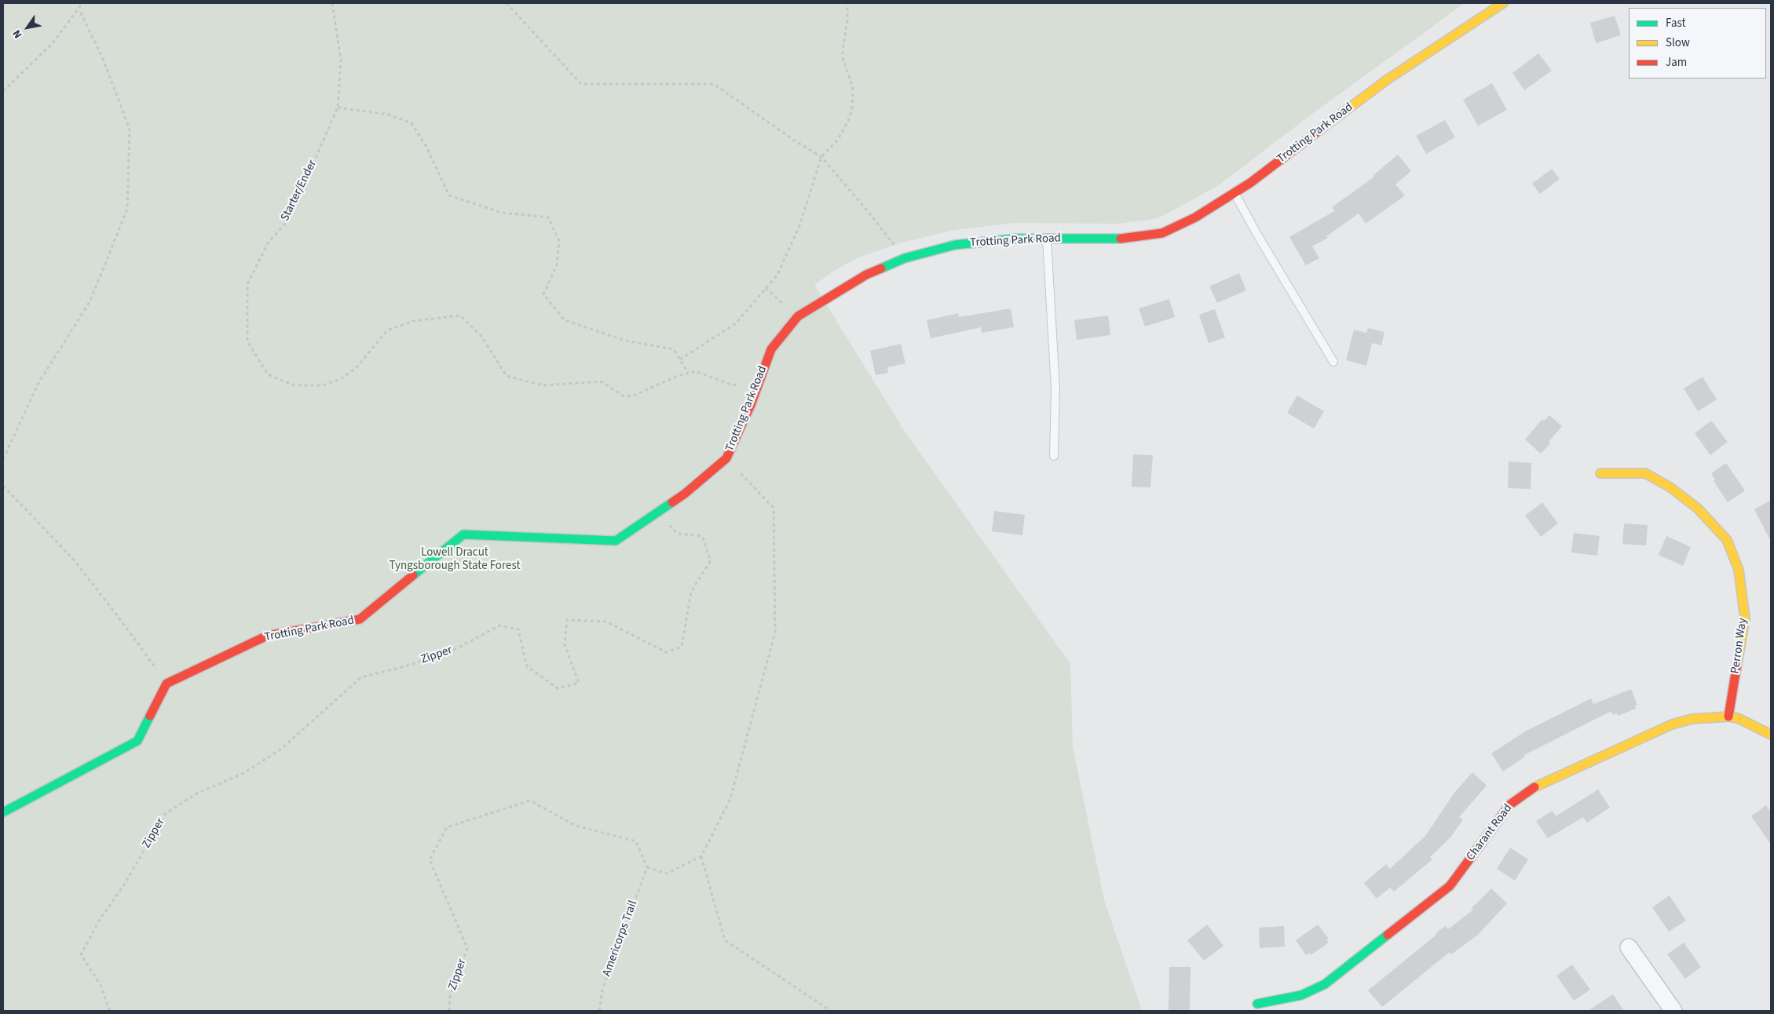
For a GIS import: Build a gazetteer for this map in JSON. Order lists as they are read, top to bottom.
{
  "streets": {
    "street": ["Trotting Park Road", "Perron Way", "Charant Road"],
    "path": ["Starter/Ender", "Zipper", "Americorps Trail"]
  },
  "crossings": [
    ["Trotting Park Road", "Starter/Ender"],
    ["Trotting Park Road", "Zipper"],
    ["Perron Way", "Charant Road"],
    ["Zipper", "Americorps Trail"]
  ],
  "parks": ["Lowell Dracut Tyngsborough State Forest"],
  "legend": ["Fast", "Slow", "Jam"],
  "north": "bottom left"
}
